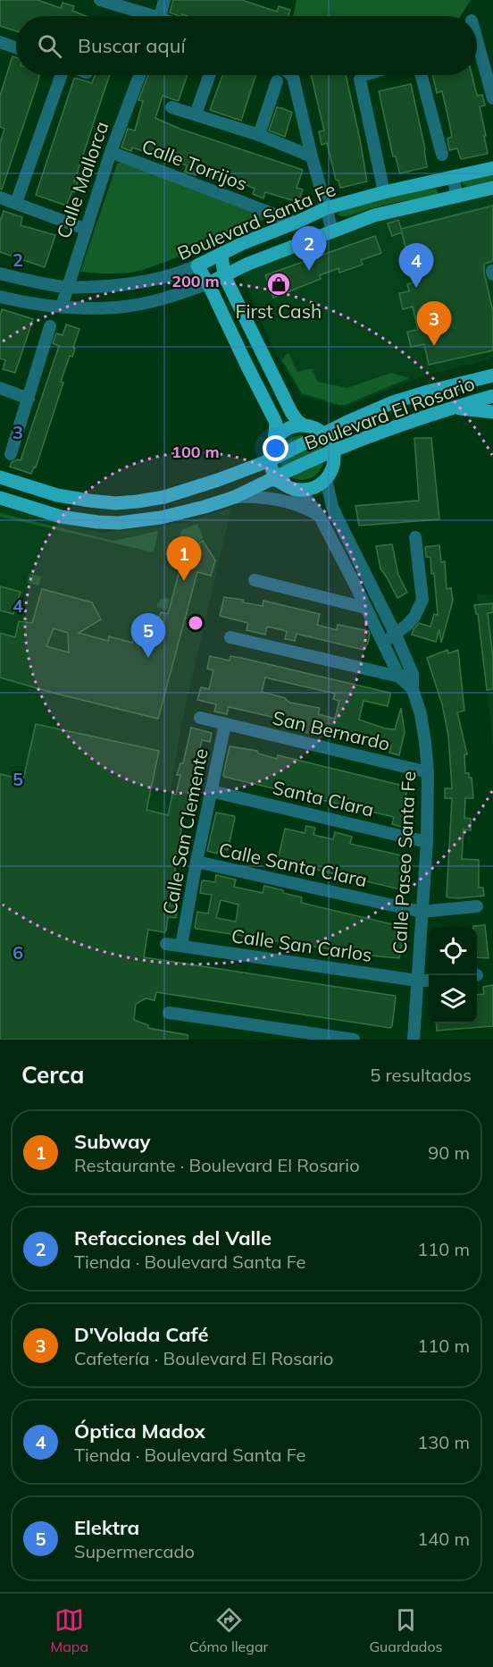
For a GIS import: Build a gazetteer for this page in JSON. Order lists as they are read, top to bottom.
{
  "streets": {
    "main road": ["Boulevard Santa Fe", "Boulevard El Rosario"],
    "street": [
      "Calle Torrijos",
      "Calle Mallorca",
      "San Bernardo",
      "Santa Clara",
      "Calle San Clemente",
      "Calle Paseo Santa Fe",
      "Calle Santa Clara",
      "Calle San Carlos"
    ]
  },
  "crossings": [
    ["Calle Torrijos", "Calle Mallorca"],
    ["Calle Torrijos", "Boulevard Santa Fe"],
    ["Calle Mallorca", "Boulevard Santa Fe"],
    ["Boulevard El Rosario", "Calle Paseo Santa Fe"],
    ["San Bernardo", "Calle San Clemente"],
    ["San Bernardo", "Calle Paseo Santa Fe"],
    ["Santa Clara", "Calle San Clemente"],
    ["Santa Clara", "Calle Paseo Santa Fe"],
    ["Calle San Clemente", "Calle Santa Clara"],
    ["Calle San Clemente", "Calle San Carlos"],
    ["Calle Paseo Santa Fe", "Calle Santa Clara"],
    ["Calle Paseo Santa Fe", "Calle San Carlos"]
  ],
  "places": {
    "shop": ["First Cash"]
  },
  "page": {
    "search": "Buscar aquí",
    "pins": [
      "2",
      "4",
      "3",
      "1",
      "5"
    ],
    "heading": ["Cerca", "5 resultados"],
    "list": [
      {
        "mark": "1",
        "name": "Subway",
        "note": "Restaurante · Boulevard El Rosario",
        "value": "90 m"
      },
      {
        "mark": "2",
        "name": "Refacciones del Valle",
        "note": "Tienda · Boulevard Santa Fe",
        "value": "110 m"
      },
      {
        "mark": "3",
        "name": "D'Volada Café",
        "note": "Cafetería · Boulevard El Rosario",
        "value": "110 m"
      },
      {
        "mark": "4",
        "name": "Óptica Madox",
        "note": "Tienda · Boulevard Santa Fe",
        "value": "130 m"
      },
      {
        "mark": "5",
        "name": "Elektra",
        "note": "Supermercado",
        "value": "140 m"
      }
    ],
    "nav": ["Mapa", "Cómo llegar", "Guardados"]
  },
  "grid": {
    "rows": [
      "2",
      "3",
      "4",
      "5",
      "6"
    ]
  },
  "rings": ["200 m", "100 m"]
}
